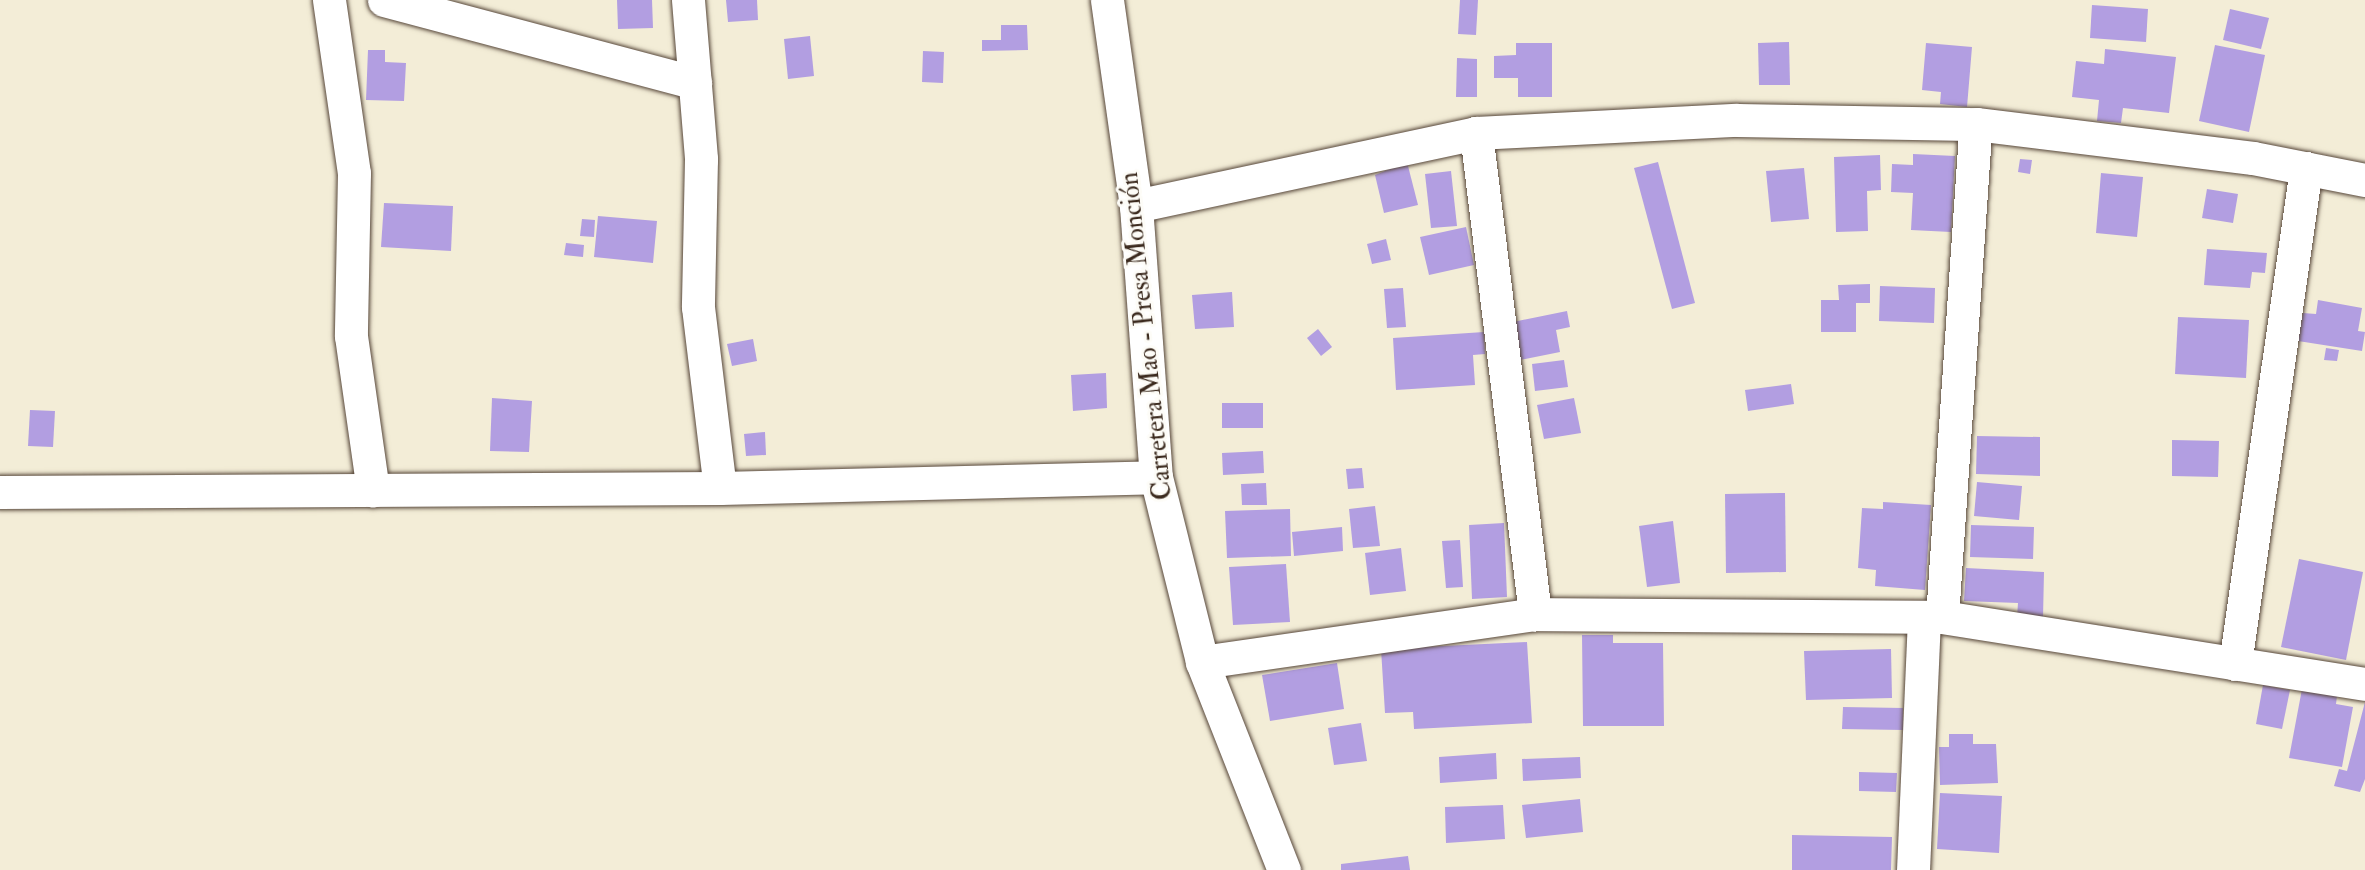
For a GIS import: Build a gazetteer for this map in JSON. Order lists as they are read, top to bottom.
{
  "streets": {
    "street": ["Carretera Mao - Presa Monción"]
  }
}
